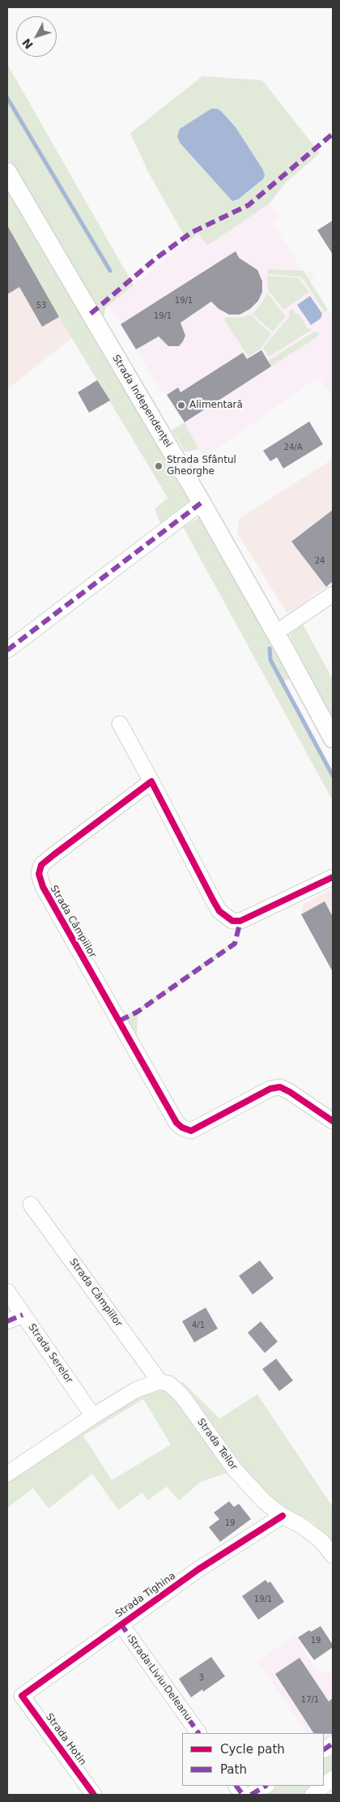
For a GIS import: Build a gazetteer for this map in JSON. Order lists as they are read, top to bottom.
{
  "streets": {
    "main road": ["Strada Independenței"],
    "street": [
      "Strada Câmpiilor",
      "Strada Serelor",
      "Strada Teilor",
      "Strada Tighina",
      "Strada Liviu Deleanu",
      "Strada Hotin"
    ]
  },
  "crossings": [
    ["Strada Câmpiilor", "Strada Teilor"],
    ["Strada Teilor", "Strada Tighina"],
    ["Strada Tighina", "Strada Liviu Deleanu"],
    ["Strada Tighina", "Strada Hotin"]
  ],
  "places": ["Alimentară", "Strada Sfântul Gheorghe"],
  "house_numbers": [
    "19/1",
    "53",
    "19/1",
    "24/A",
    "24",
    "4/1",
    "19",
    "19/1",
    "19",
    "3",
    "17/1"
  ],
  "legend": ["Cycle path", "Path"],
  "north": "bottom left"
}
